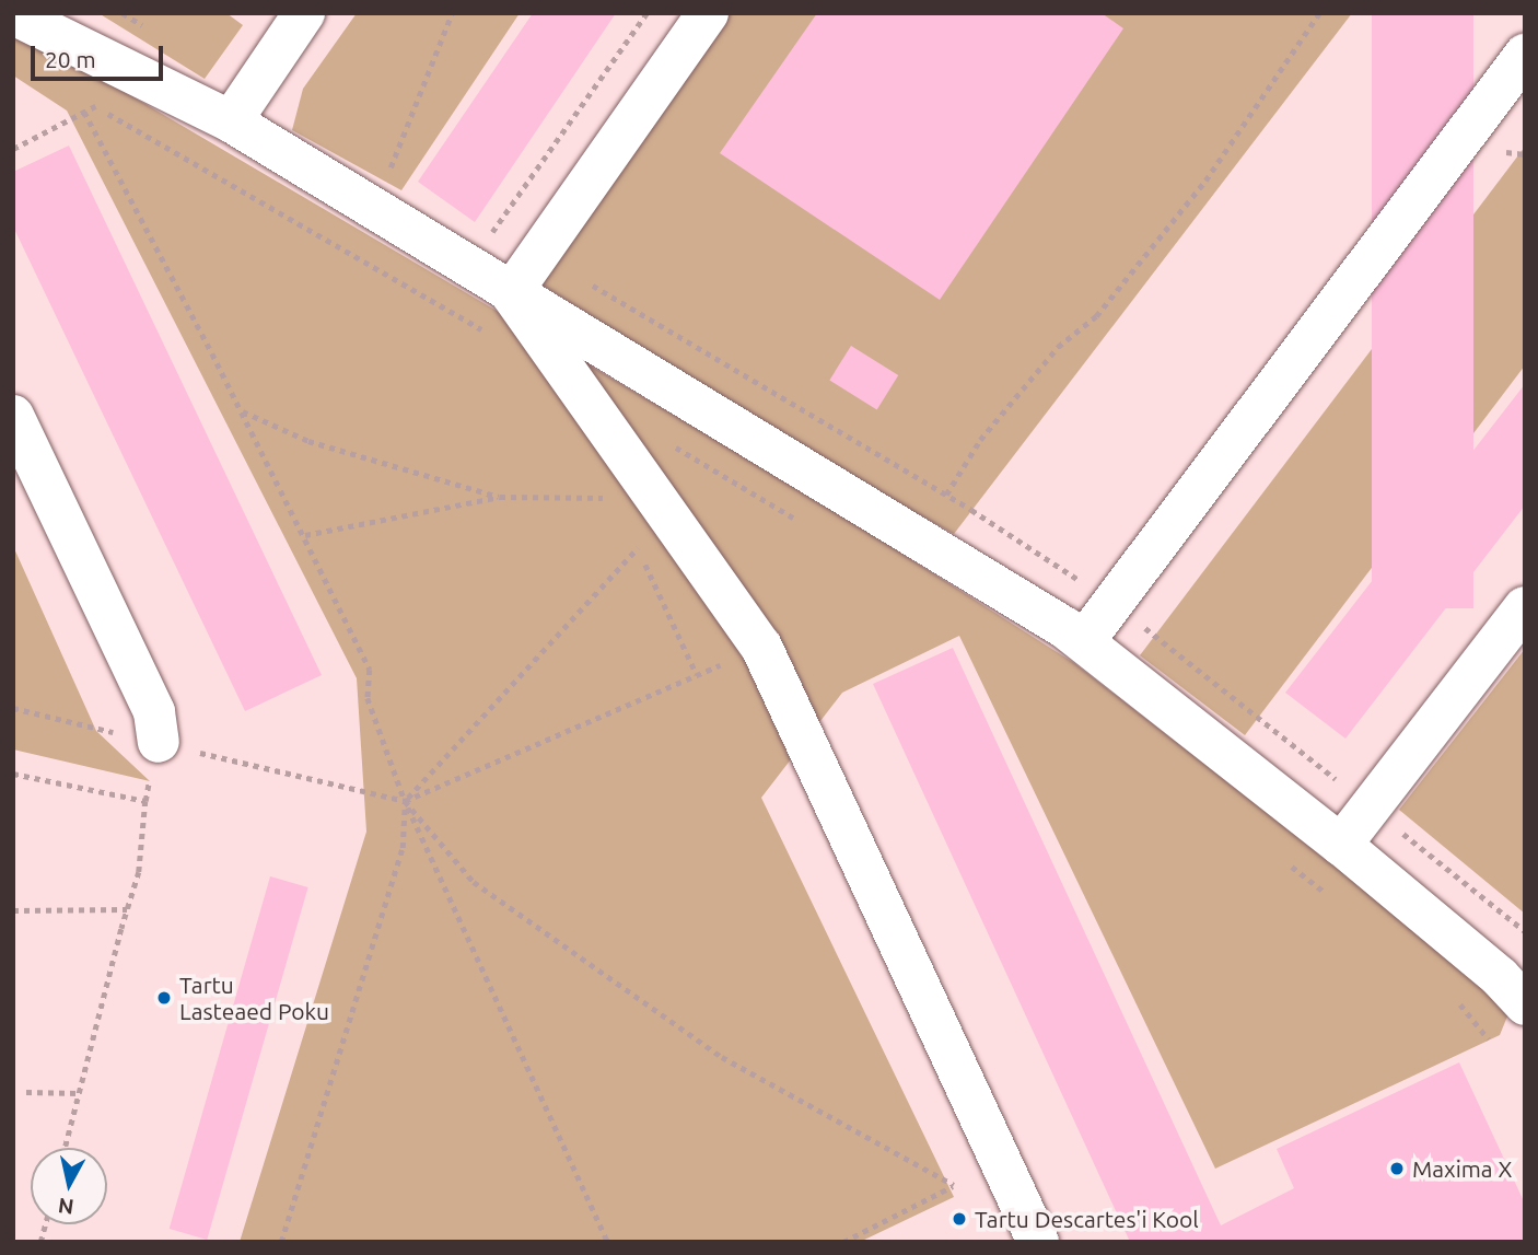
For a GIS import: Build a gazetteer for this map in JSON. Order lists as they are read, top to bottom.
{
  "places": ["Tartu Lasteaed Poku", "Maxima X", "Tartu Descartes'i Kool"],
  "scale_bar": "20 m",
  "north": "bottom"
}
